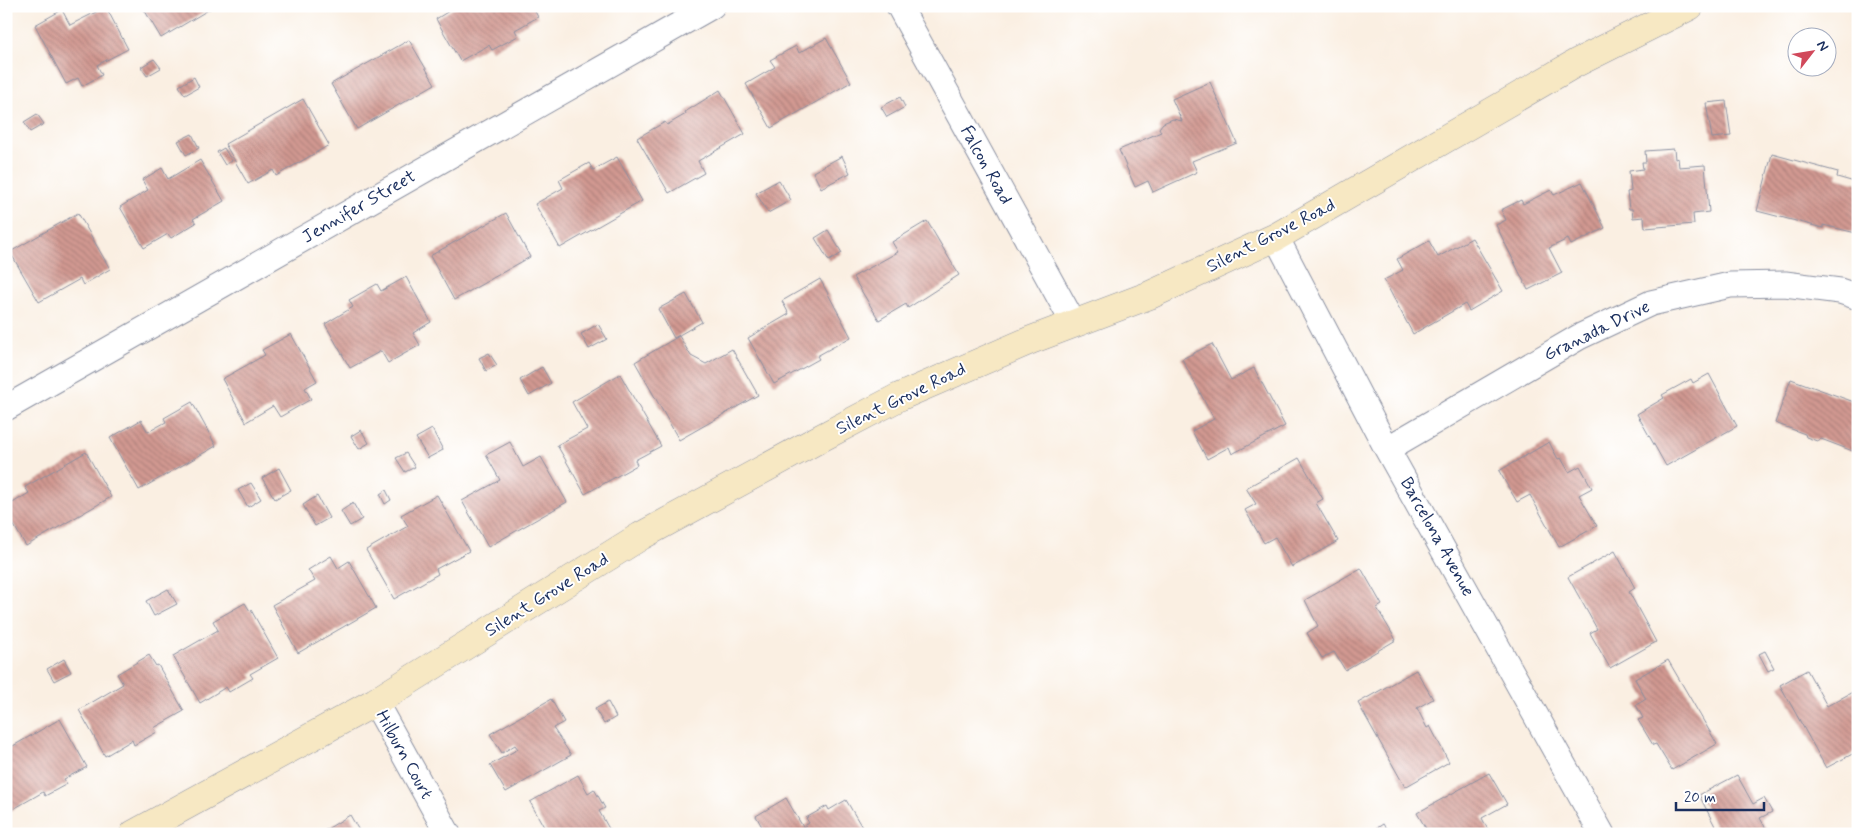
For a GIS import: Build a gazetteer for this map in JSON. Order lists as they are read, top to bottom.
{
  "streets": {
    "street": [
      "Falcon Road",
      "Jennifer Street",
      "Silent Grove Road",
      "Granada Drive",
      "Barcelona Avenue",
      "Hilburn Court"
    ]
  },
  "crossings": [
    ["Falcon Road", "Silent Grove Road"],
    ["Silent Grove Road", "Barcelona Avenue"],
    ["Silent Grove Road", "Hilburn Court"],
    ["Granada Drive", "Barcelona Avenue"]
  ],
  "scale_bar": "20 m",
  "north": "top right"
}
